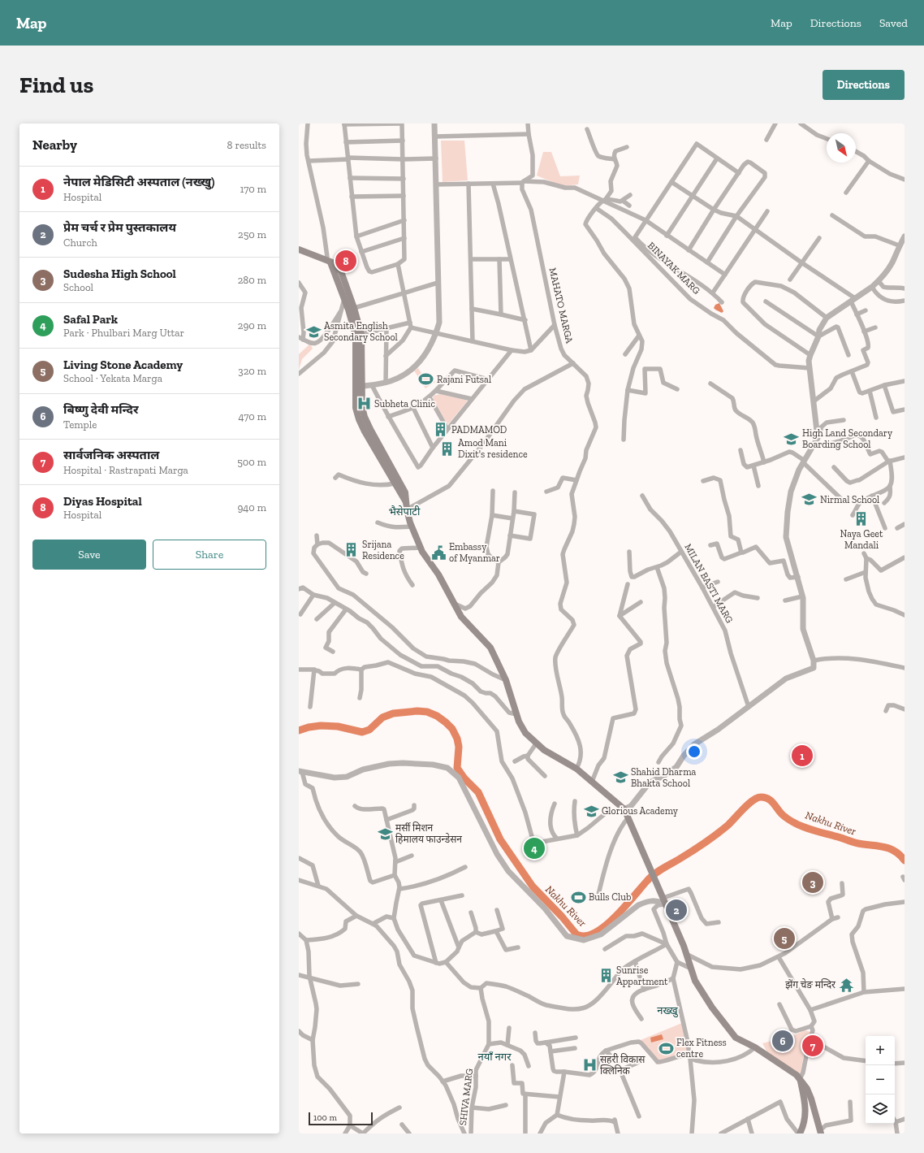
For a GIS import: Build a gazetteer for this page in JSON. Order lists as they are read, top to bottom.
{
  "streets": {
    "street": [
      "BINAYAK MARG",
      "MAHATO MARGA",
      "MILAN BASTI MARG",
      "SHIVA MARG"
    ]
  },
  "districts": ["भैसेपाटी", "नख्खु", "नयाँ नगर"],
  "water": ["Nakhu River"],
  "places": {
    "school or university": [
      "Asmita English Secondary School",
      "High Land Secondary Boarding School",
      "Nirmal School",
      "Shahid Dharma Bhakta School",
      "Glorious Academy",
      "मर्सी मिशन हिमालय फाउन्डेसन"
    ],
    "sports": ["Rajani Futsal", "Bulls Club", "Flex Fitness centre"],
    "hospital": ["Subheta Clinic", "सहरी विकास क्लिनिक"],
    "building": [
      "PADMAMOD",
      "Amod Mani Dixit's residence",
      "Naya Geet Mandali",
      "Srijana Residence",
      "Sunrise Appartment"
    ],
    "public building": ["Embassy of Myanmar"],
    "temple": ["झेंग चेङ मन्दिर"]
  },
  "scale_bar": "100 m",
  "north": "bottom right",
  "page": {
    "header": "Map",
    "nav": ["Map", "Directions", "Saved"],
    "buttons": [
      "Directions",
      ["Save", "Share"]
    ],
    "title": "Find us",
    "heading": ["Nearby", "8 results"],
    "list": [
      {
        "mark": "1",
        "name": "नेपाल मेडिसिटी अस्पताल (नख्खु)",
        "note": "Hospital",
        "value": "170 m"
      },
      {
        "mark": "2",
        "name": "प्रेम चर्च र प्रेम पुस्तकालय",
        "note": "Church",
        "value": "250 m"
      },
      {
        "mark": "3",
        "name": "Sudesha High School",
        "note": "School",
        "value": "280 m"
      },
      {
        "mark": "4",
        "name": "Safal Park",
        "note": "Park · Phulbari Marg Uttar",
        "value": "290 m"
      },
      {
        "mark": "5",
        "name": "Living Stone Academy",
        "note": "School · Yekata Marga",
        "value": "320 m"
      },
      {
        "mark": "6",
        "name": "बिष्णु देवी मन्दिर",
        "note": "Temple",
        "value": "470 m"
      },
      {
        "mark": "7",
        "name": "सार्वजनिक अस्पताल",
        "note": "Hospital · Rastrapati Marga",
        "value": "500 m"
      },
      {
        "mark": "8",
        "name": "Diyas Hospital",
        "note": "Hospital",
        "value": "940 m"
      }
    ],
    "pins": [
      "8",
      "1",
      "4",
      "3",
      "2",
      "5",
      "6",
      "7"
    ],
    "map_buttons": ["+", "−"],
    "scale": "100 m"
  }
}
